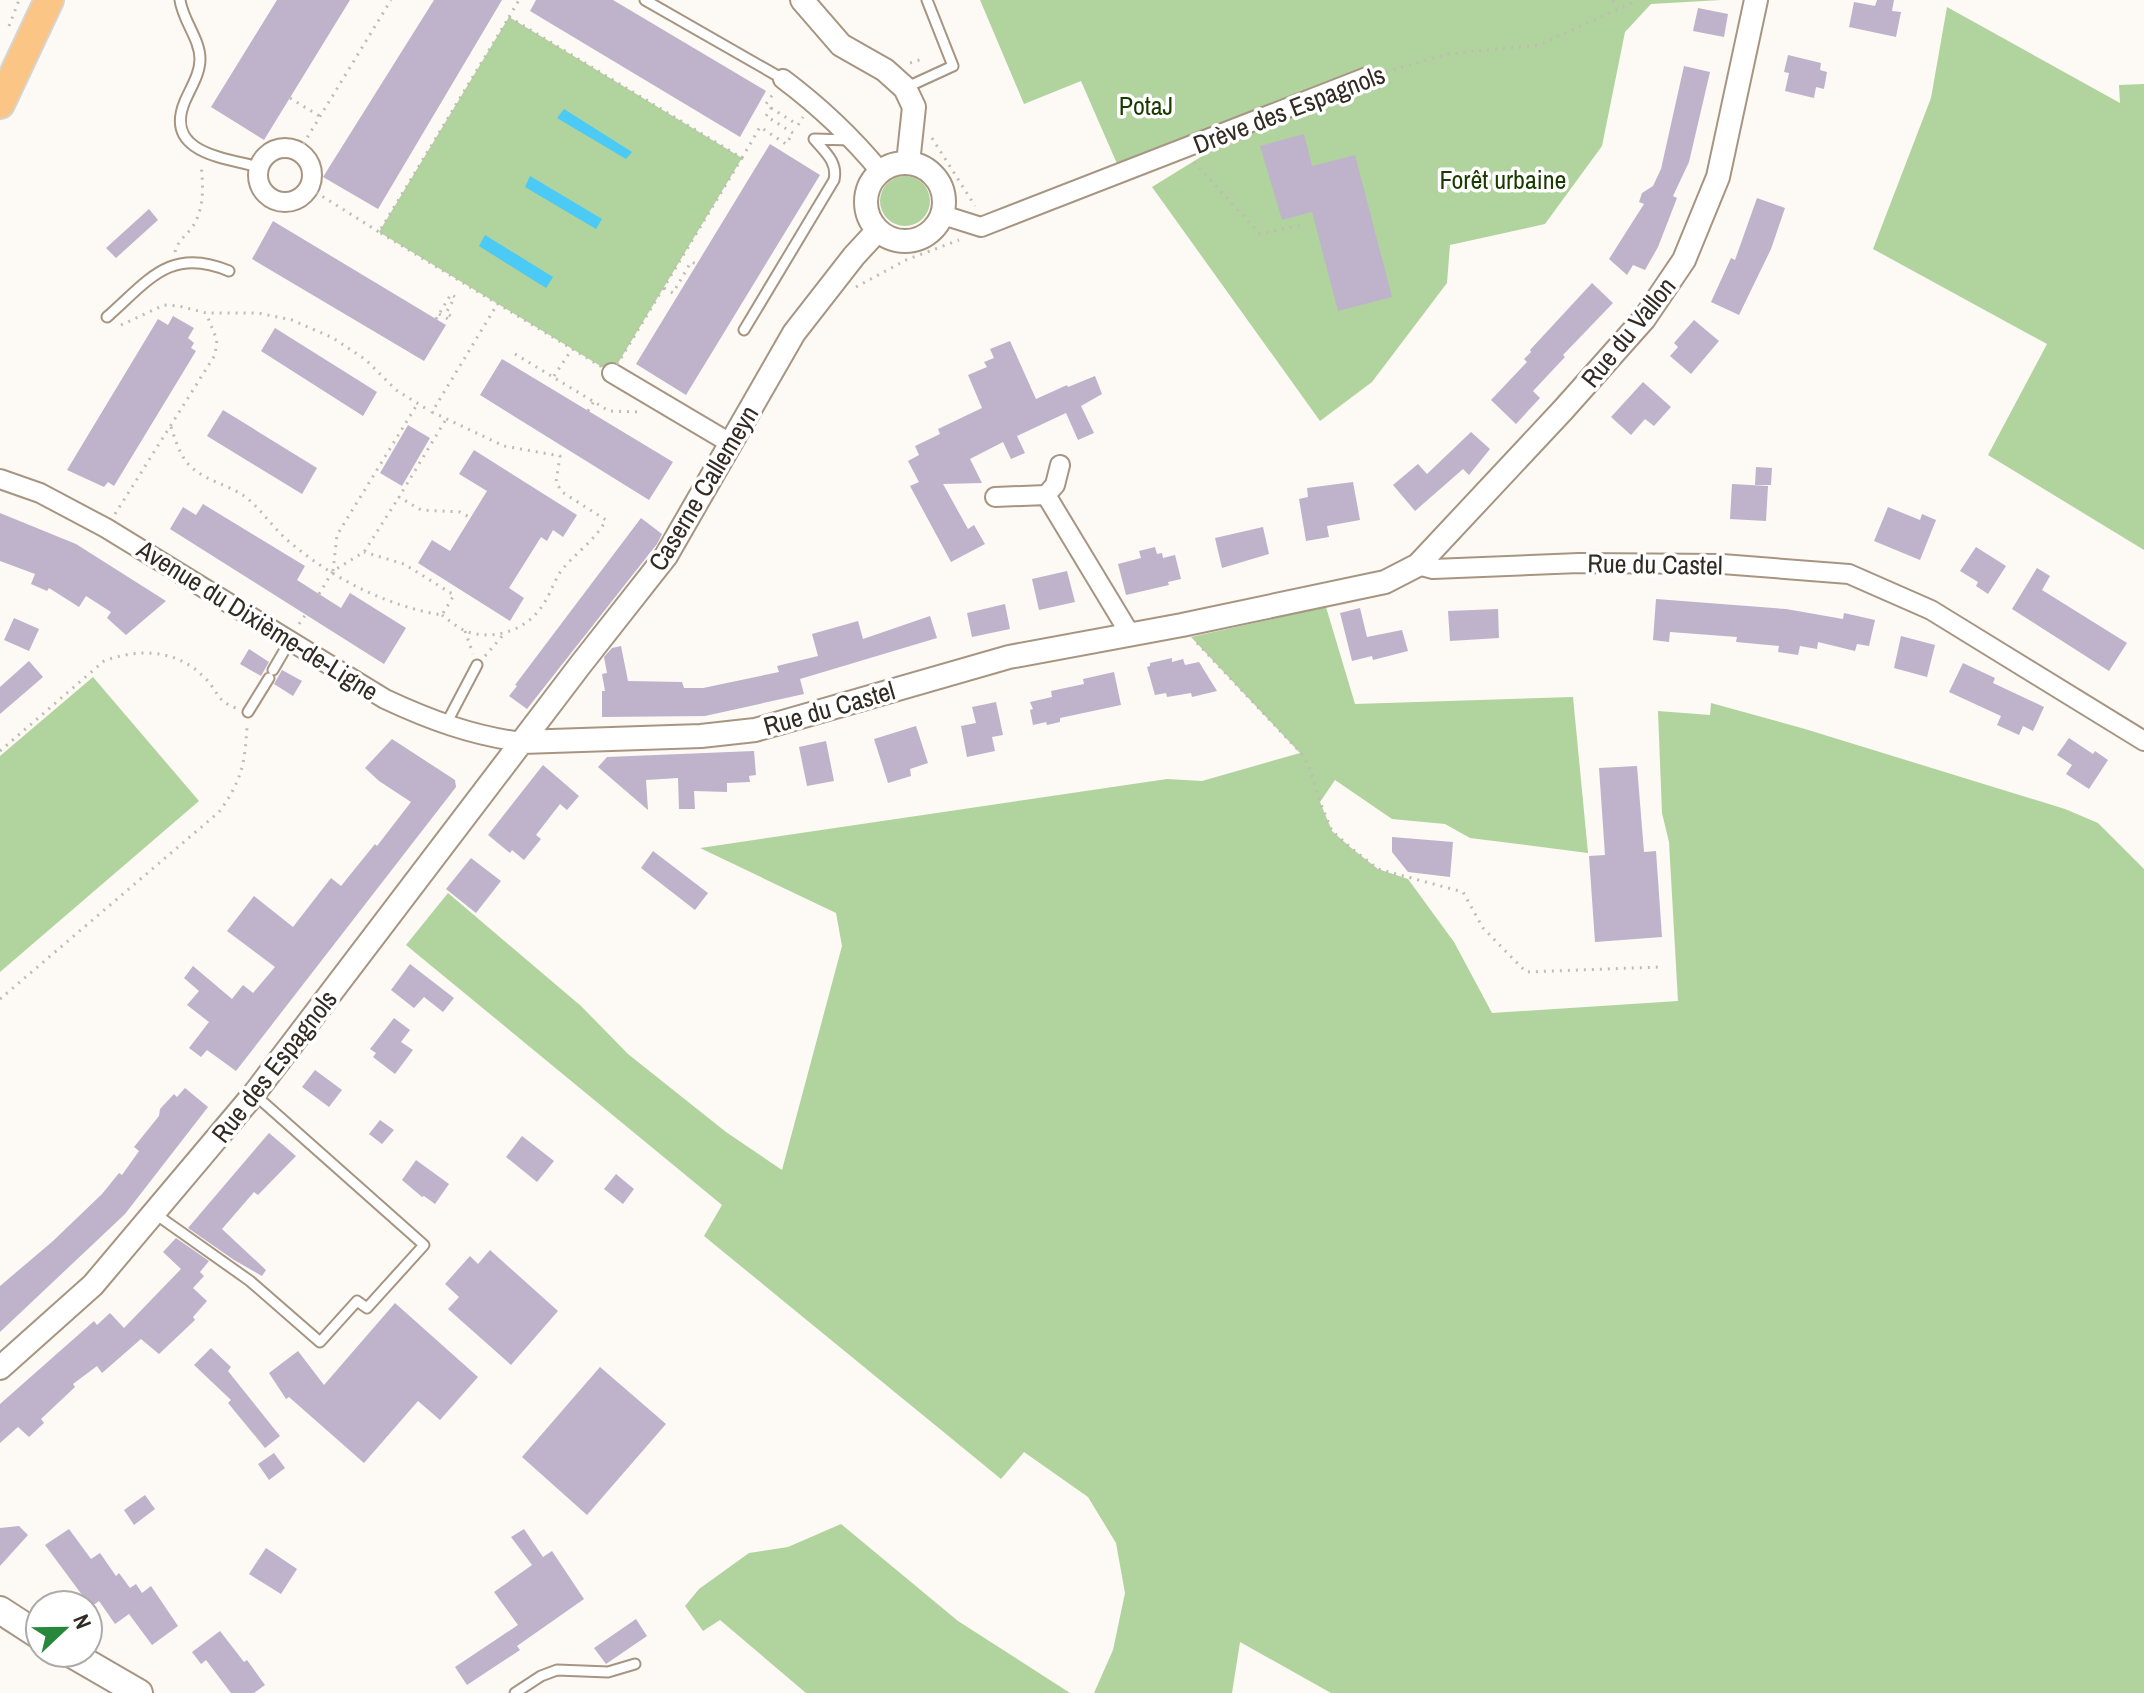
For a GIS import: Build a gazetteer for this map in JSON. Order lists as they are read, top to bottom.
{
  "streets": {
    "street": [
      "Drève des Espagnols",
      "Rue du Vallon",
      "Caserne Callemeyn",
      "Rue du Castel",
      "Avenue du Dixième-de-Ligne",
      "Rue des Espagnols"
    ]
  },
  "crossings": [
    ["Drève des Espagnols", "Caserne Callemeyn"],
    ["Rue du Vallon", "Rue du Castel"],
    ["Caserne Callemeyn", "Rue du Castel"],
    ["Caserne Callemeyn", "Avenue du Dixième-de-Ligne"],
    ["Caserne Callemeyn", "Rue des Espagnols"],
    ["Rue du Castel", "Avenue du Dixième-de-Ligne"],
    ["Rue du Castel", "Rue des Espagnols"],
    ["Avenue du Dixième-de-Ligne", "Rue des Espagnols"]
  ],
  "parks": ["PotaJ", "Forêt urbaine"],
  "north": "right"
}
